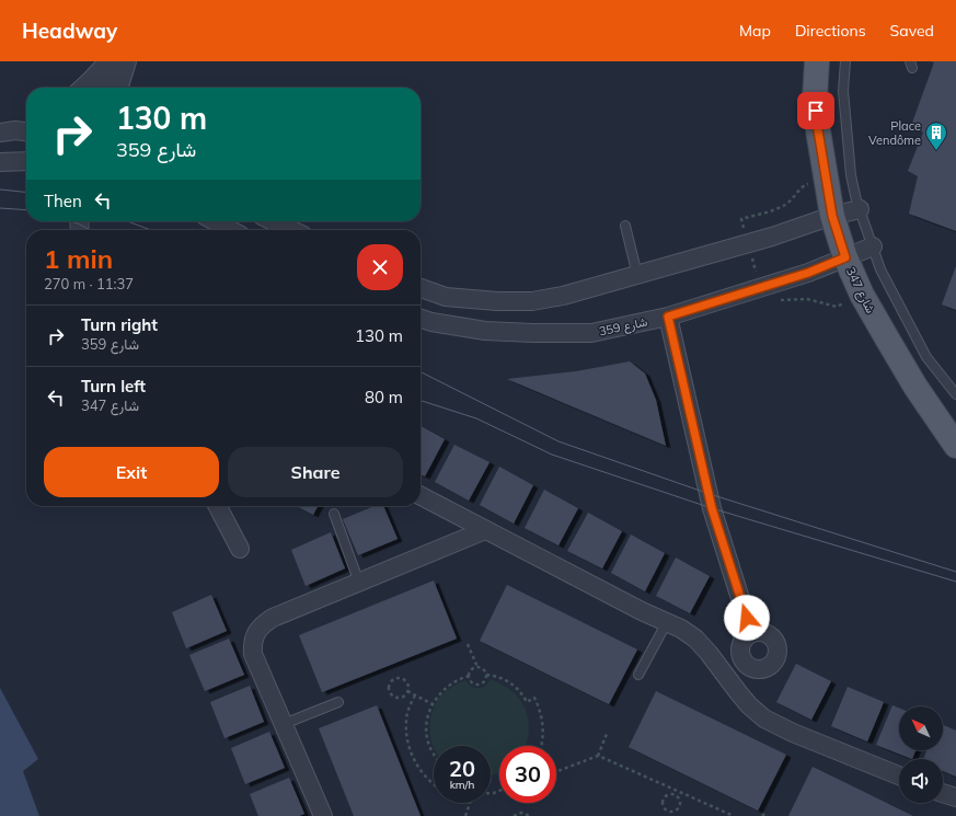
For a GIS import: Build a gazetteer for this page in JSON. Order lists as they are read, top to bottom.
{
  "streets": {
    "main road": ["شارع 347"],
    "street": ["شارع 359"]
  },
  "crossings": [
    ["شارع 347", "شارع 359"]
  ],
  "places": {
    "building": ["Place Vendôme"]
  },
  "north": "top left",
  "page": {
    "header": "Headway",
    "nav": ["Map", "Directions", "Saved"],
    "turn": ["130 m", "شارع 359"],
    "then": "Then",
    "heading": ["1 min", "270 m · 11:37"],
    "list": [
      {
        "name": "Turn right",
        "note": "شارع 359",
        "value": "130 m"
      },
      {
        "name": "Turn left",
        "note": "شارع 347",
        "value": "80 m"
      }
    ],
    "buttons": ["Exit", "Share"],
    "speed": "20 km/h",
    "limit": "30"
  }
}
